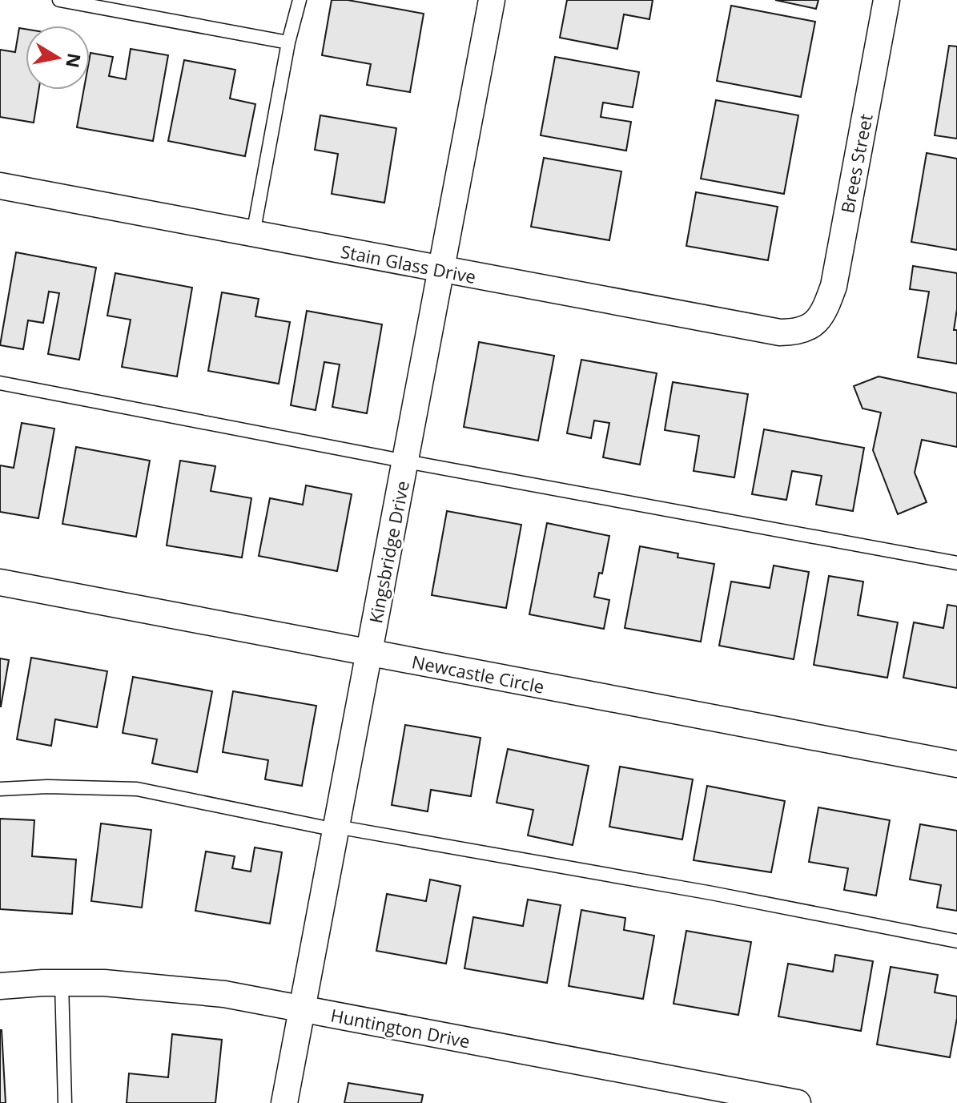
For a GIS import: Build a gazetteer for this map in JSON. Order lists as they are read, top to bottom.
{
  "streets": {
    "street": [
      "Brees Street",
      "Stain Glass Drive",
      "Kingsbridge Drive",
      "Newcastle Circle",
      "Huntington Drive"
    ]
  },
  "crossings": [
    ["Brees Street", "Stain Glass Drive"],
    ["Stain Glass Drive", "Kingsbridge Drive"],
    ["Kingsbridge Drive", "Newcastle Circle"],
    ["Kingsbridge Drive", "Huntington Drive"]
  ],
  "north": "right"
}
